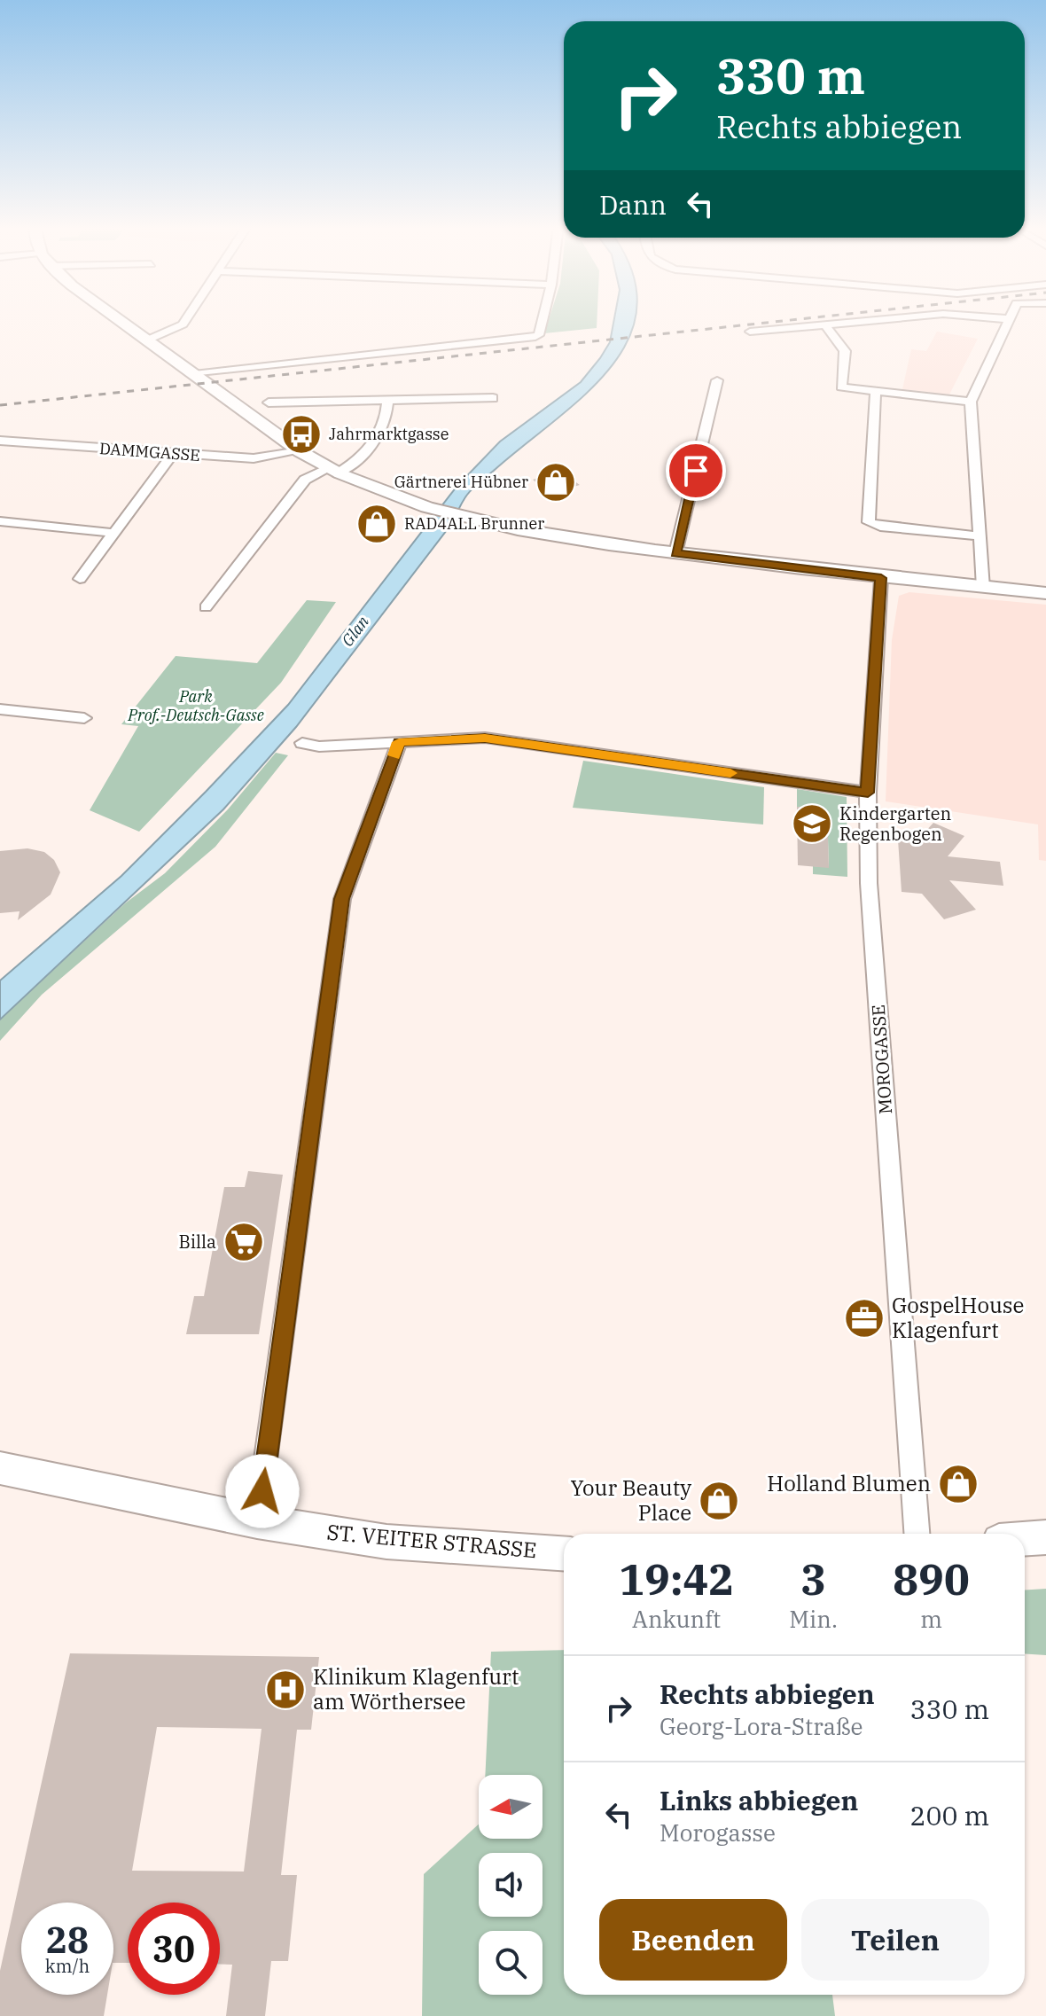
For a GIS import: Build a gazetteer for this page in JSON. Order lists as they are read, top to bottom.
{
  "streets": {
    "main road": ["ST. VEITER STRASSE"],
    "street": ["DAMMGASSE", "MOROGASSE"]
  },
  "water": ["Glan"],
  "parks": ["Park Prof.-Deutsch-Gasse"],
  "places": {
    "bus stop": ["Jahrmarktgasse"],
    "shop": [
      "Gärtnerei Hübner",
      "RAD4ALL Brunner",
      "Holland Blumen",
      "Your Beauty Place"
    ],
    "school or university": ["Kindergarten Regenbogen"],
    "supermarket": ["Billa"],
    "office": ["GospelHouse Klagenfurt"],
    "hospital": ["Klinikum Klagenfurt am Wörthersee"]
  },
  "north": "left",
  "page": {
    "turn": ["330 m", "Rechts abbiegen"],
    "then": "Dann",
    "eta": [
      "19:42",
      "Ankunft",
      "3",
      "Min.",
      "890",
      "m"
    ],
    "list": [
      {
        "name": "Rechts abbiegen",
        "note": "Georg-Lora-Straße",
        "value": "330 m"
      },
      {
        "name": "Links abbiegen",
        "note": "Morogasse",
        "value": "200 m"
      }
    ],
    "buttons": ["Beenden", "Teilen"],
    "speed": "28 km/h",
    "limit": "30"
  }
}
